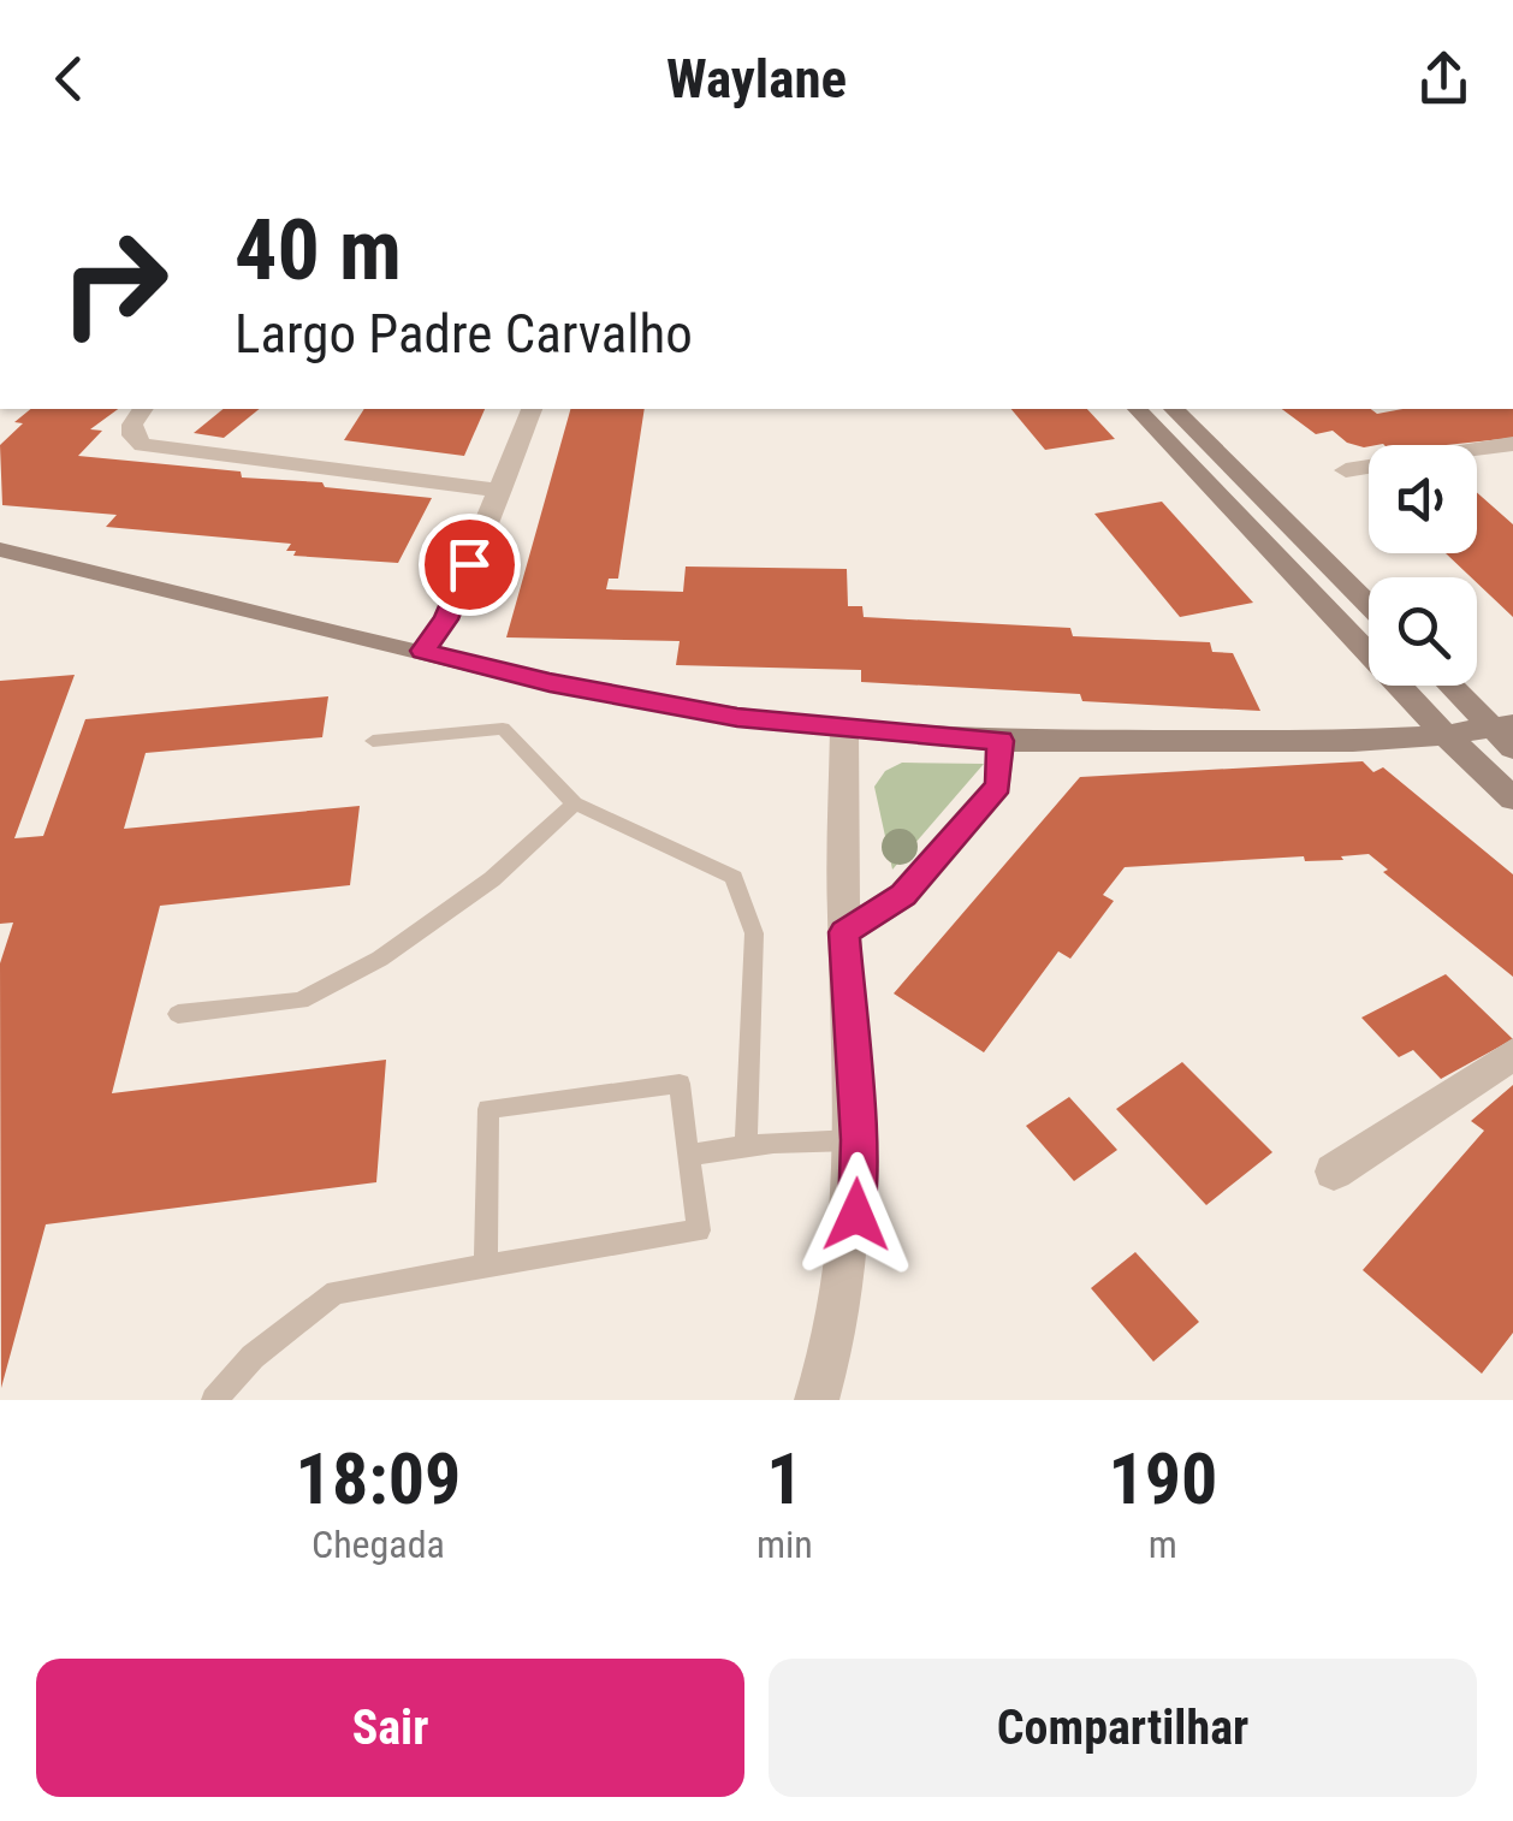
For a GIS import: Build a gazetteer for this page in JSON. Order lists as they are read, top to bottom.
{
  "page": {
    "header": "Waylane",
    "turn": ["40 m", "Largo Padre Carvalho"],
    "eta": [
      "18:09",
      "Chegada",
      "1",
      "min",
      "190",
      "m"
    ],
    "buttons": ["Sair", "Compartilhar"]
  }
}
